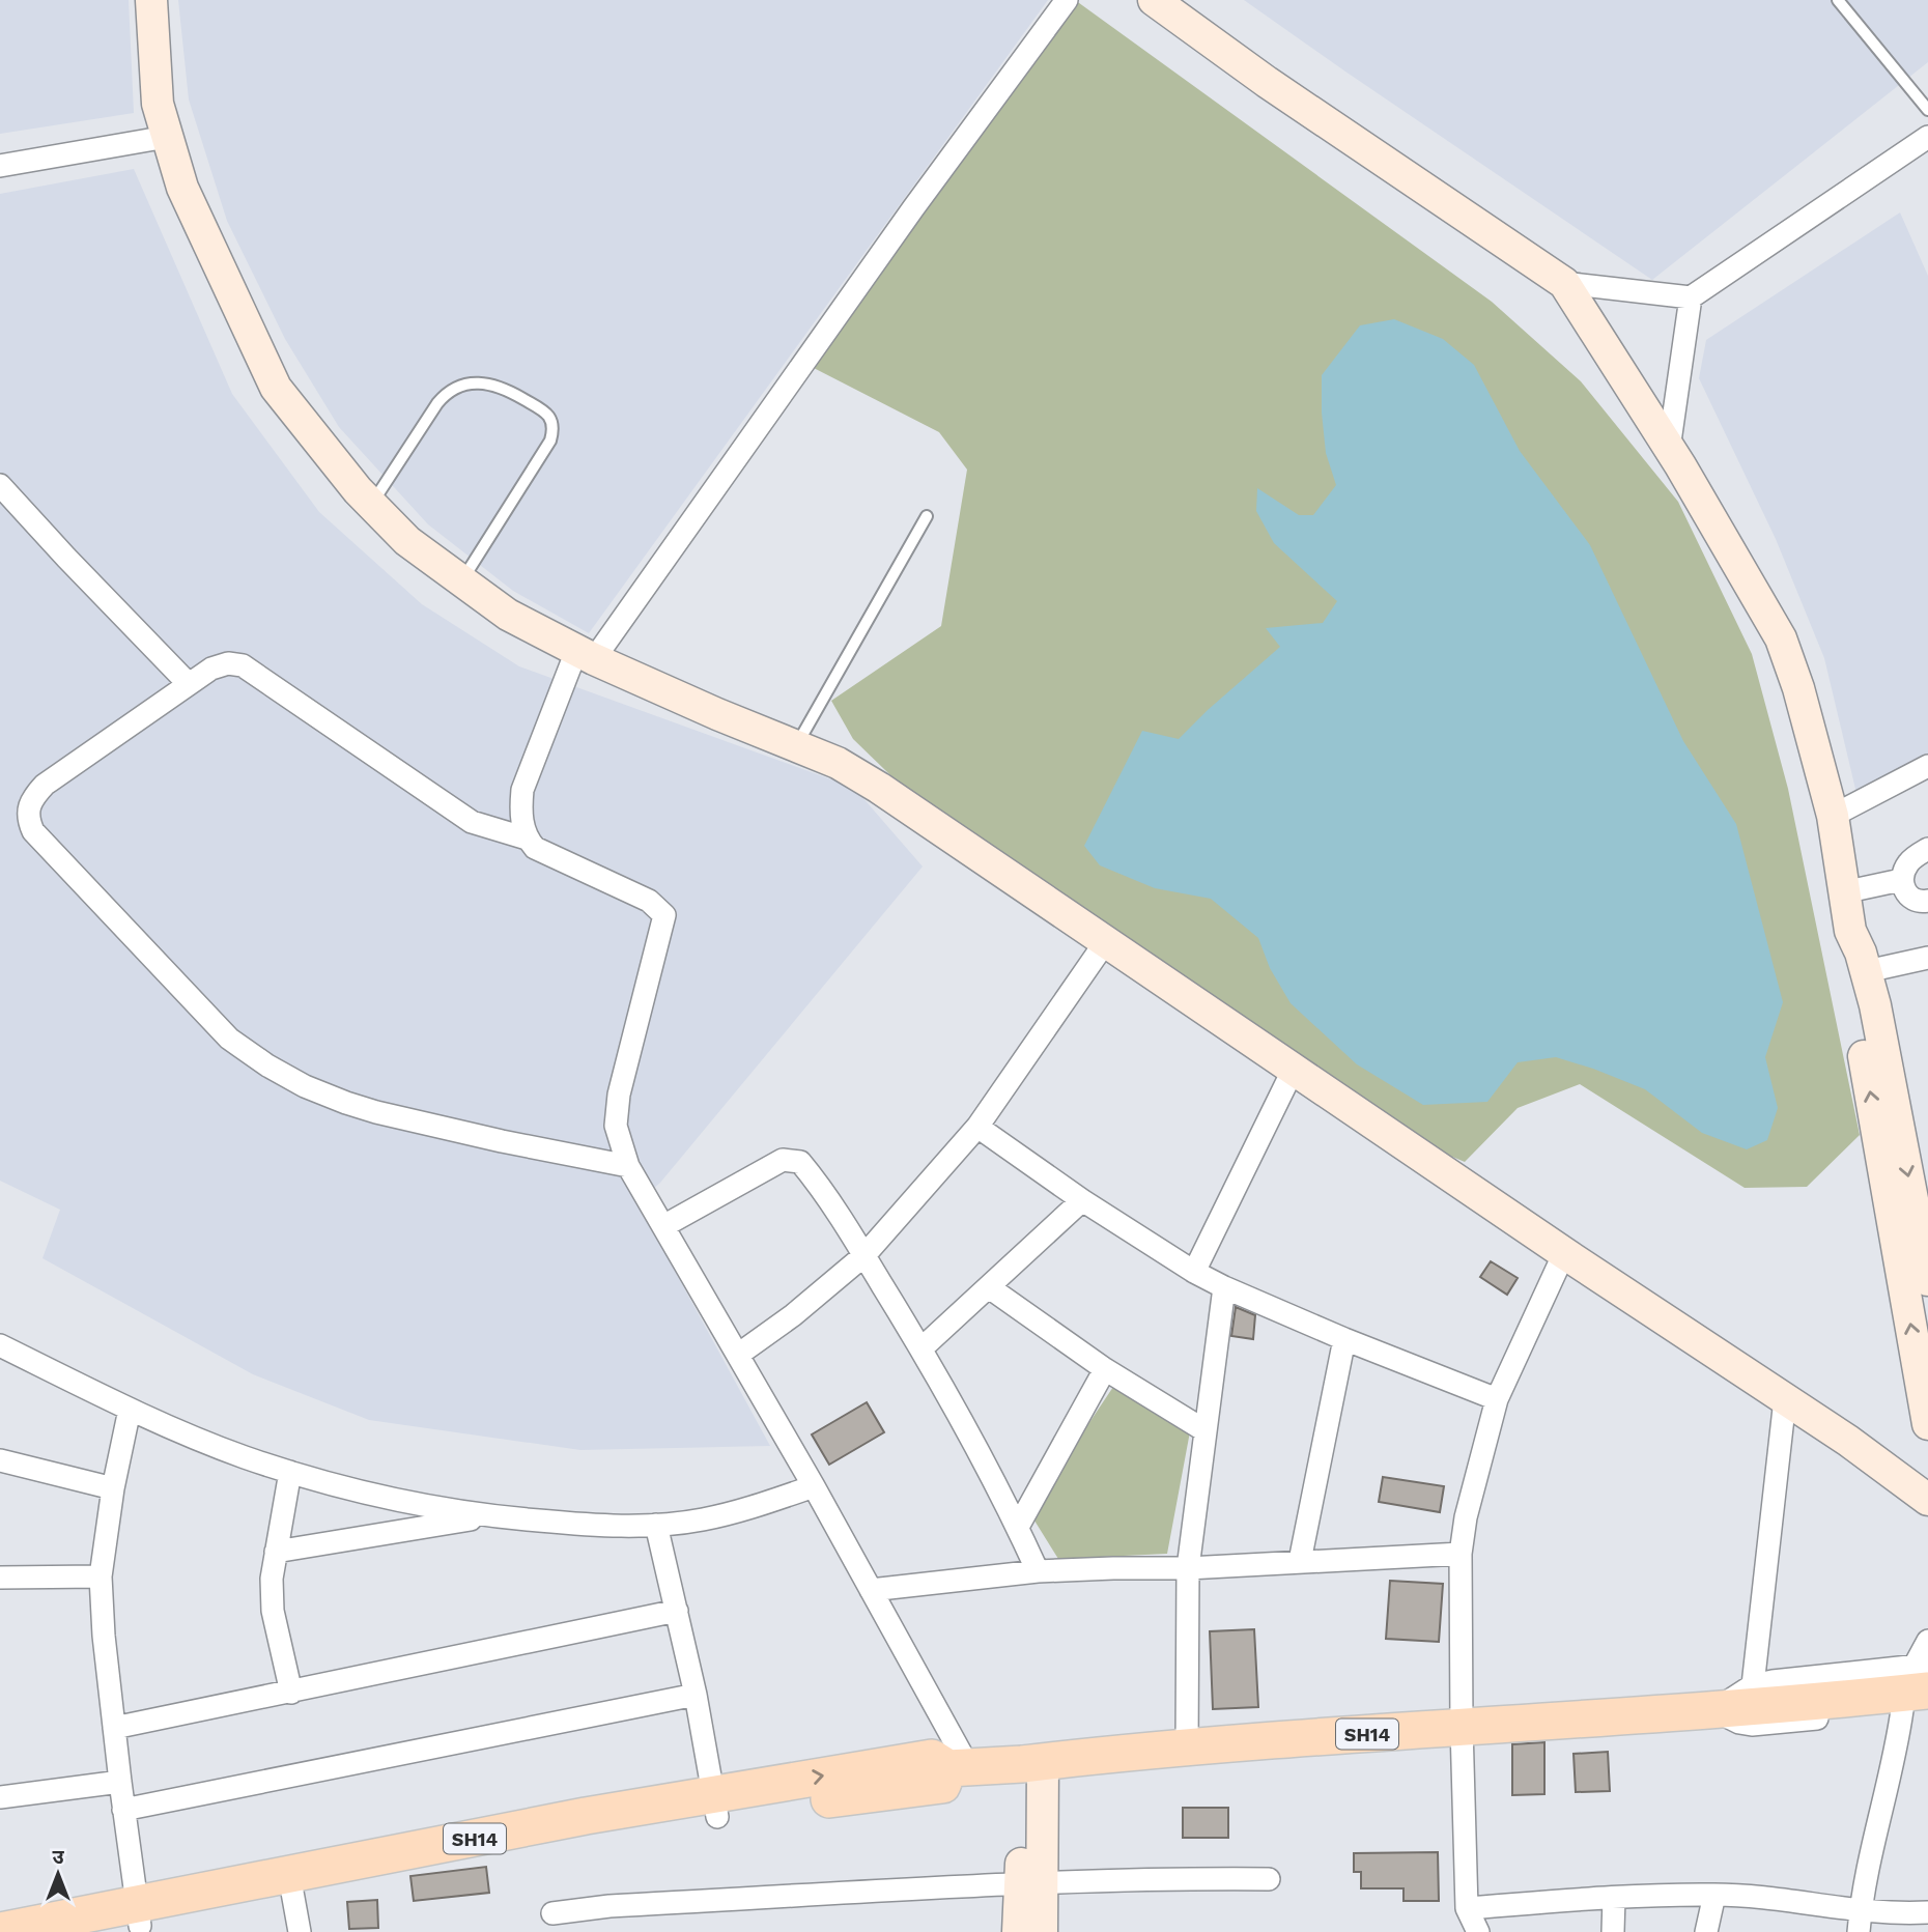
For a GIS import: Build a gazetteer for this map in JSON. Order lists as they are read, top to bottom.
{
  "streets": {
    "main road": ["SH14"]
  },
  "north": "top"
}
